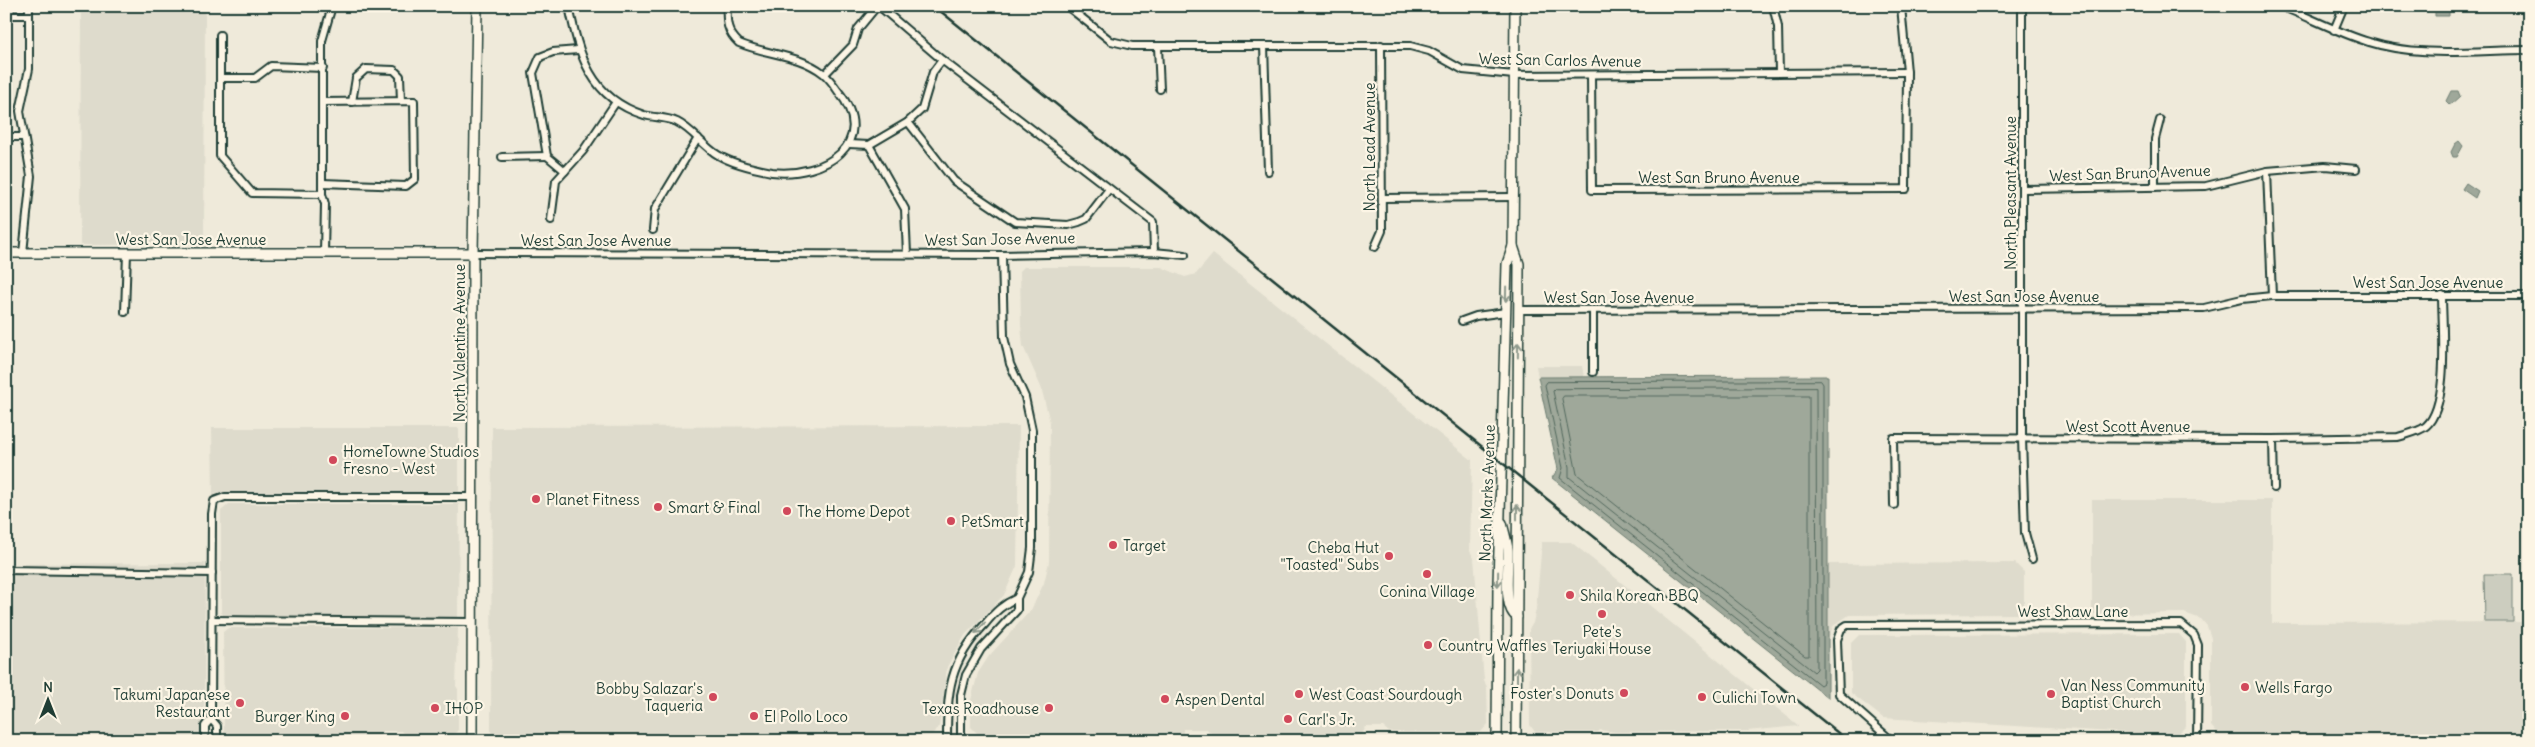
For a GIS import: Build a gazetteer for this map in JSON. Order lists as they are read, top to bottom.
{
  "streets": {
    "main road": ["West San Jose Avenue", "North Valentine Avenue", "North Marks Avenue"],
    "street": [
      "West San Carlos Avenue",
      "North Lead Avenue",
      "West San Bruno Avenue",
      "North Pleasant Avenue",
      "West Scott Avenue",
      "West Shaw Lane"
    ]
  },
  "crossings": [
    ["West San Carlos Avenue", "North Lead Avenue"],
    ["West San Carlos Avenue", "West San Bruno Avenue"],
    ["West San Carlos Avenue", "North Marks Avenue"],
    ["West San Bruno Avenue", "North Pleasant Avenue"],
    ["North Pleasant Avenue", "West San Jose Avenue"],
    ["North Pleasant Avenue", "West Scott Avenue"],
    ["West San Jose Avenue", "North Valentine Avenue"],
    ["West San Jose Avenue", "West Scott Avenue"],
    ["West San Jose Avenue", "North Marks Avenue"]
  ],
  "places": [
    "HomeTowne Studios Fresno - West",
    "Planet Fitness",
    "Smart & Final",
    "The Home Depot",
    "PetSmart",
    "Target",
    "Cheba Hut \"Toasted\" Subs",
    "Conina Village",
    "Shila Korean BBQ",
    "Pete's Teriyaki House",
    "Country Waffles",
    "Wells Fargo",
    "Foster's Donuts",
    "West Coast Sourdough",
    "Van Ness Community Baptist Church",
    "Bobby Salazar's Taqueria",
    "Culichi Town",
    "Aspen Dental",
    "Takumi Japanese Restaurant",
    "IHOP",
    "Texas Roadhouse",
    "Burger King",
    "El Pollo Loco",
    "Carl's Jr."
  ],
  "north": "top"
}
